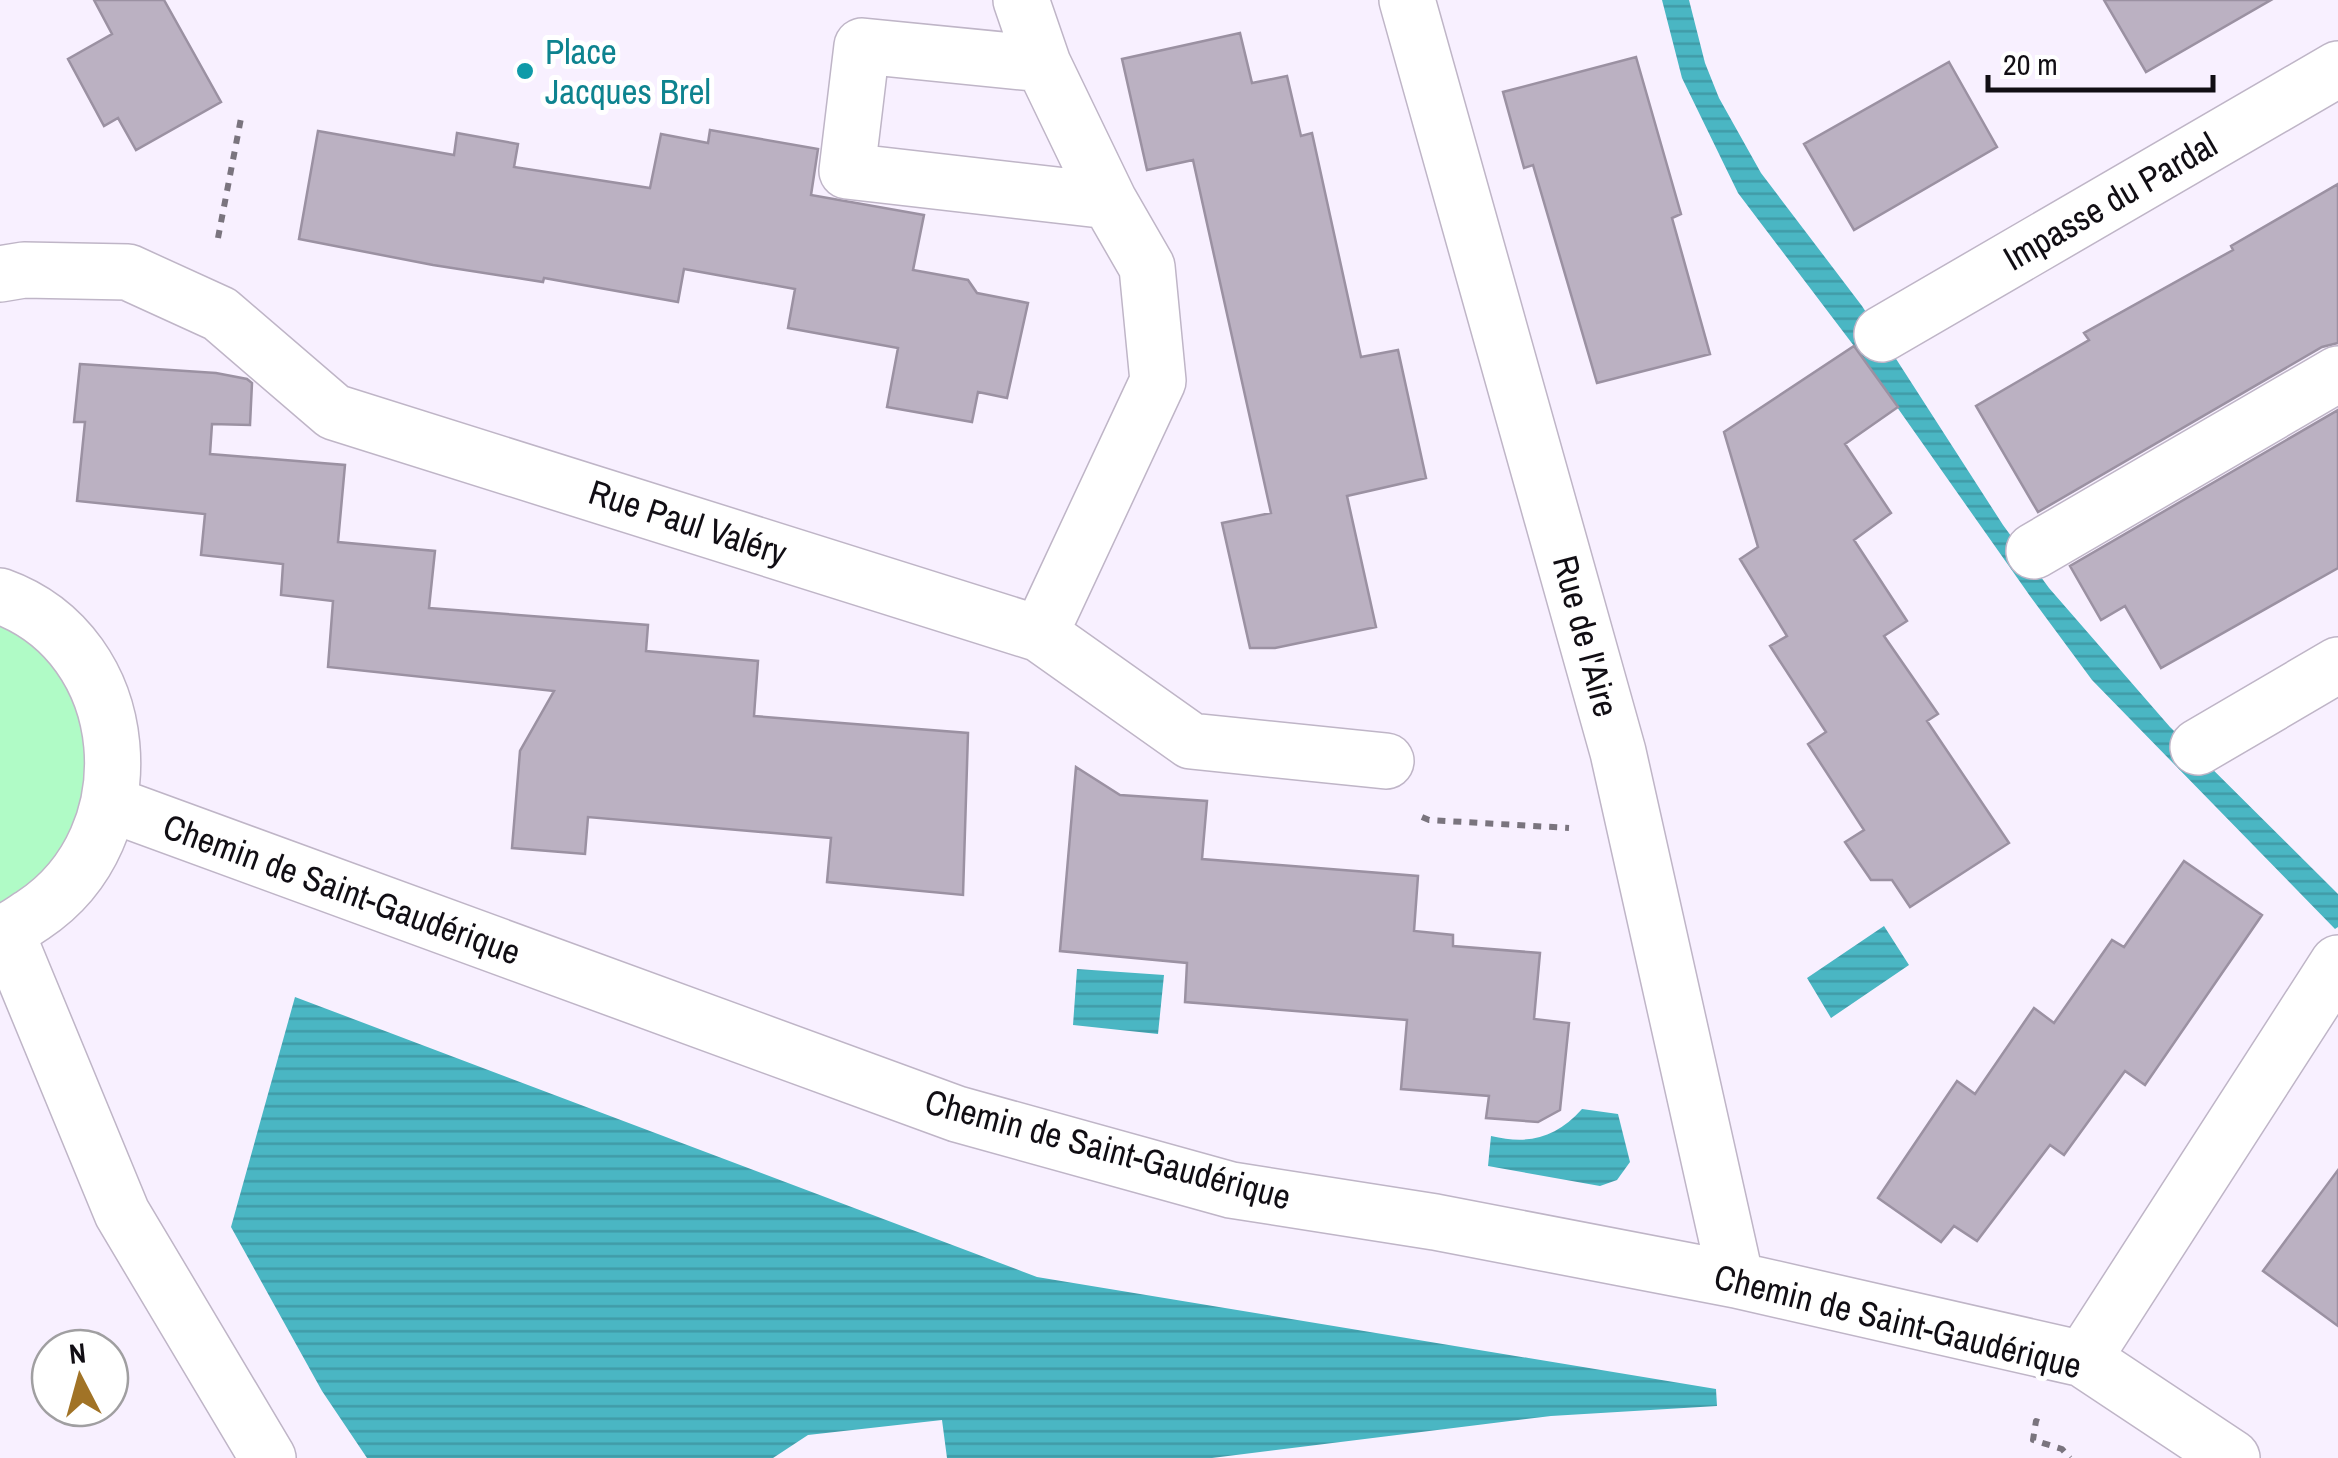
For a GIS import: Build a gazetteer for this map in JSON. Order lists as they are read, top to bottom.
{
  "streets": {
    "street": [
      "Impasse du Pardal",
      "Rue Paul Valéry",
      "Rue de l'Aire",
      "Chemin de Saint-Gaudérique"
    ]
  },
  "crossings": [
    ["Rue de l'Aire", "Chemin de Saint-Gaudérique"]
  ],
  "places": ["Place Jacques Brel"],
  "scale_bar": "20 m",
  "north": "top"
}
